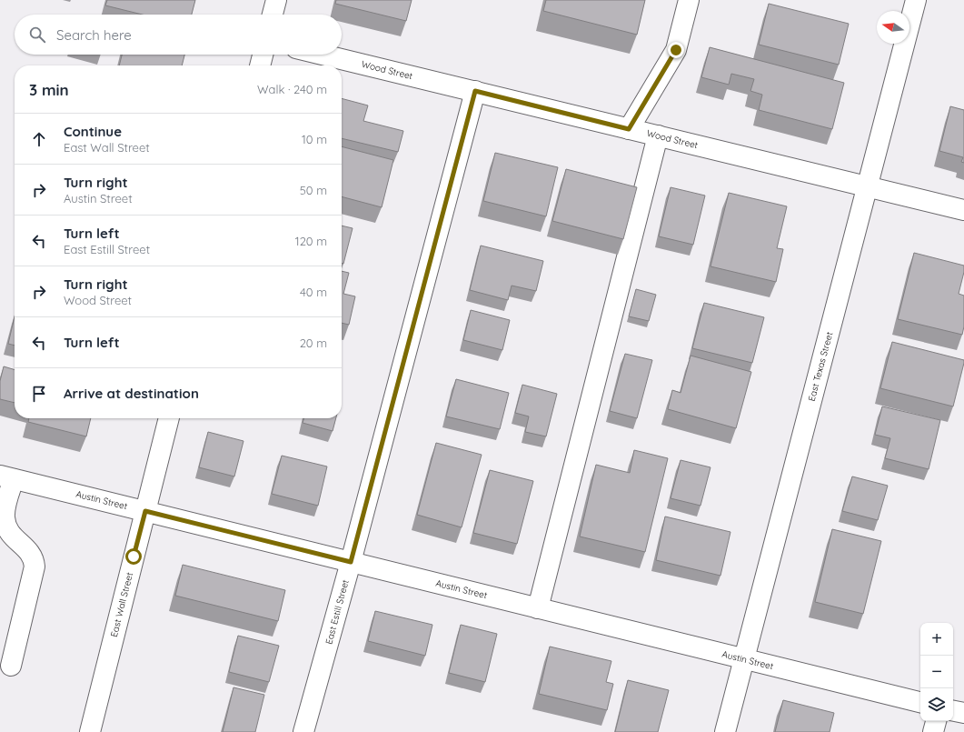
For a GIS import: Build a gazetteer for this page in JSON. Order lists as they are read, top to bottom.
{
  "streets": {
    "street": [
      "Wood Street",
      "East Texas Street",
      "Austin Street",
      "East Wall Street",
      "East Estill Street"
    ]
  },
  "crossings": [
    ["Wood Street", "East Texas Street"],
    ["Wood Street", "East Estill Street"],
    ["East Texas Street", "Austin Street"],
    ["Austin Street", "East Wall Street"],
    ["Austin Street", "East Estill Street"]
  ],
  "north": "left",
  "page": {
    "search": "Search here",
    "heading": ["3 min", "Walk · 240 m"],
    "list": [
      ["Continue", "East Wall Street", "10 m"],
      ["Turn right", "Austin Street", "50 m"],
      ["Turn left", "East Estill Street", "120 m"],
      ["Turn right", "Wood Street", "40 m"],
      ["Turn left", "20 m"],
      "Arrive at destination"
    ],
    "map_buttons": ["+", "−"]
  }
}
